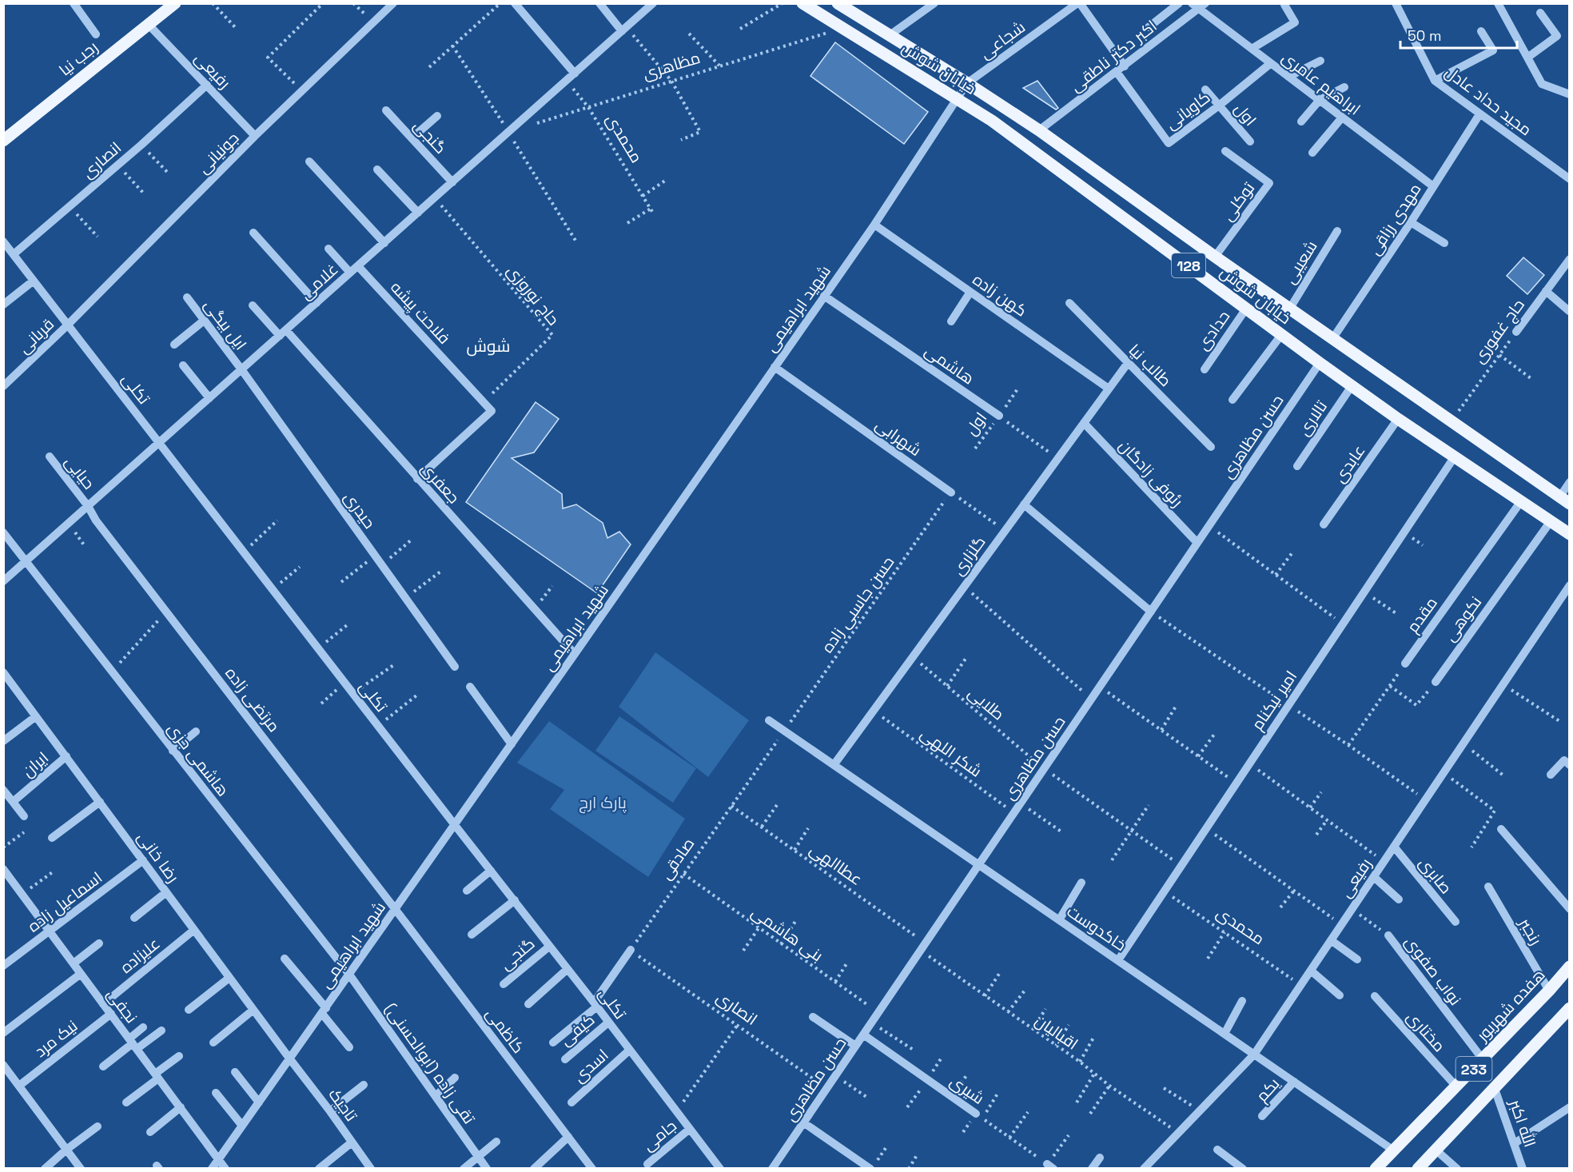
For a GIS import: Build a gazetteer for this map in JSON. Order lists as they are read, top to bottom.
{
  "streets": {
    "main road": [
      "رجب نیا",
      "خیابان شوش",
      "128",
      "هفده شهریور",
      "233"
    ],
    "street": [
      "شجاعی",
      "اکبر دکتر ناطقی",
      "رفیعی",
      "ابراهیم عامری",
      "مجید حداد عادل",
      "کاویانی",
      "اول",
      "گنجی",
      "جونیانی",
      "انصاری",
      "توکلی",
      "مهدی رزاقی",
      "شعیبی",
      "غلامی",
      "کهن زاده",
      "شهید ابراهیمی",
      "فلاحت پیشه",
      "ایل بیگی",
      "حدادی",
      "حاج غفوری",
      "قربانی",
      "هاشمی",
      "طالب نیا",
      "تکلی",
      "تالاری",
      "حسن مظاهری",
      "شهرابی",
      "عابدی",
      "حیایی",
      "رئوفی زادگان",
      "جعفری",
      "حیدری",
      "گلزاری",
      "مقدم",
      "نکوهی",
      "مرتضی زاده",
      "امیر نیکنام",
      "هاشمی جزی",
      "ایران",
      "رضا خانی",
      "صابری",
      "اسماعیل زاده",
      "خاکدوست",
      "رنجبر",
      "علیزاده",
      "نواب صفوی",
      "نجفی",
      "کیفی",
      "کاظمی",
      "مختاری",
      "نیک مرد",
      "تقی زاده (ابوالحسنی)",
      "اسدی",
      "شیری",
      "یکم",
      "تاجیک",
      "الله اکبر",
      "جامی"
    ],
    "path": [
      "مظاهری",
      "محمدی",
      "حاج نوروزی",
      "حسن جاسبی زاده",
      "طلایی",
      "شکر اللهی",
      "صادقی",
      "عطاالهی",
      "بنی هاشمی",
      "اقبالیان"
    ]
  },
  "crossings": [
    ["شجاعی", "خیابان شوش"],
    ["شجاعی", "شهید ابراهیمی"],
    ["اکبر دکتر ناطقی", "خیابان شوش"],
    ["اکبر دکتر ناطقی", "ابراهیم عامری"],
    ["اکبر دکتر ناطقی", "کاویانی"],
    ["رجب نیا", "رفیعی"],
    ["مظاهری", "خیابان شوش"],
    ["مظاهری", "محمدی"],
    ["خیابان شوش", "توکلی"],
    ["خیابان شوش", "مهدی رزاقی"],
    ["خیابان شوش", "شعیبی"],
    ["خیابان شوش", "شهید ابراهیمی"],
    ["خیابان شوش", "حدادی"],
    ["خیابان شوش", "حاج غفوری"],
    ["خیابان شوش", "تالاری"],
    ["خیابان شوش", "حسن مظاهری"],
    ["خیابان شوش", "عابدی"],
    ["خیابان شوش", "مقدم"],
    ["خیابان شوش", "نکوهی"],
    ["خیابان شوش", "امیر نیکنام"],
    ["رفیعی", "محمدی"],
    ["رفیعی", "جونیانی"],
    ["رفیعی", "انصاری"],
    ["رفیعی", "صابری"],
    ["رفیعی", "خاکدوست"],
    ["رفیعی", "نواب صفوی"],
    ["رفیعی", "اقبالیان"],
    ["ابراهیم عامری", "کاویانی"],
    ["ابراهیم عامری", "مهدی رزاقی"],
    ["مجید حداد عادل", "مهدی رزاقی"],
    ["کاویانی", "اول"],
    ["اول", "هاشمی"],
    ["گنجی", "غلامی"],
    ["گنجی", "تکلی"],
    ["محمدی", "غلامی"],
    ["محمدی", "امیر نیکنام"],
    ["جونیانی", "قربانی"],
    ["جونیانی", "تکلی"],
    ["انصاری", "تکلی"],
    ["انصاری", "حسن مظاهری"],
    ["انصاری", "صادقی"],
    ["غلامی", "حاج نوروزی"],
    ["غلامی", "فلاحت پیشه"],
    ["غلامی", "ایل بیگی"],
    ["غلامی", "تکلی"],
    ["غلامی", "حیایی"],
    ["غلامی", "جعفری"],
    ["غلامی", "حیدری"],
    ["غلامی", "مرتضی زاده"],
    ["غلامی", "هاشمی جزی"],
    ["حاج نوروزی", "فلاحت پیشه"],
    ["کهن زاده", "شهید ابراهیمی"],
    ["کهن زاده", "گلزاری"],
    ["شهید ابراهیمی", "هاشمی"],
    ["شهید ابراهیمی", "تکلی"],
    ["شهید ابراهیمی", "شهرابی"],
    ["شهید ابراهیمی", "جعفری"],
    ["شهید ابراهیمی", "مرتضی زاده"],
    ["شهید ابراهیمی", "هاشمی جزی"],
    ["شهید ابراهیمی", "رضا خانی"],
    ["شهید ابراهیمی", "نجفی"],
    ["شهید ابراهیمی", "کاظمی"],
    ["شهید ابراهیمی", "تقی زاده (ابوالحسنی)"],
    ["شهید ابراهیمی", "تاجیک"],
    ["ایل بیگی", "حیدری"],
    ["قربانی", "تکلی"],
    ["طالب نیا", "گلزاری"],
    ["تکلی", "کیفی"],
    ["تکلی", "اسدی"],
    ["تکلی", "جامی"],
    ["حسن مظاهری", "رئوفی زادگان"],
    ["حسن مظاهری", "طلایی"],
    ["حسن مظاهری", "شکر اللهی"],
    ["حسن مظاهری", "عطاالهی"],
    ["حسن مظاهری", "خاکدوست"],
    ["حسن مظاهری", "بنی هاشمی"],
    ["حسن مظاهری", "اقبالیان"],
    ["حسن مظاهری", "شیری"],
    ["شهرابی", "حسن جاسبی زاده"],
    ["حیایی", "مرتضی زاده"],
    ["رئوفی زادگان", "گلزاری"],
    ["گلزاری", "طلایی"],
    ["گلزاری", "شکر اللهی"],
    ["گلزاری", "خاکدوست"],
    ["حسن جاسبی زاده", "صادقی"],
    ["حسن جاسبی زاده", "خاکدوست"],
    ["مرتضی زاده", "کاظمی"],
    ["امیر نیکنام", "طلایی"],
    ["امیر نیکنام", "خاکدوست"],
    ["هاشمی جزی", "تقی زاده (ابوالحسنی)"],
    ["ایران", "رضا خانی"],
    ["رضا خانی", "اسماعیل زاده"],
    ["رضا خانی", "علیزاده"],
    ["رضا خانی", "تاجیک"],
    ["صادقی", "عطاالهی"],
    ["صادقی", "خاکدوست"],
    ["صادقی", "بنی هاشمی"],
    ["عطاالهی", "اقبالیان"],
    ["اسماعیل زاده", "نجفی"],
    ["خاکدوست", "هفده شهریور"],
    ["خاکدوست", "یکم"],
    ["رنجبر", "هفده شهریور"],
    ["علیزاده", "نجفی"],
    ["نواب صفوی", "هفده شهریور"],
    ["هفده شهریور", "مختاری"],
    ["نجفی", "نیک مرد"],
    ["233", "الله اکبر"]
  ],
  "districts": ["شوش"],
  "parks": ["پارک ارج"],
  "scale_bar": "50 m"
}
